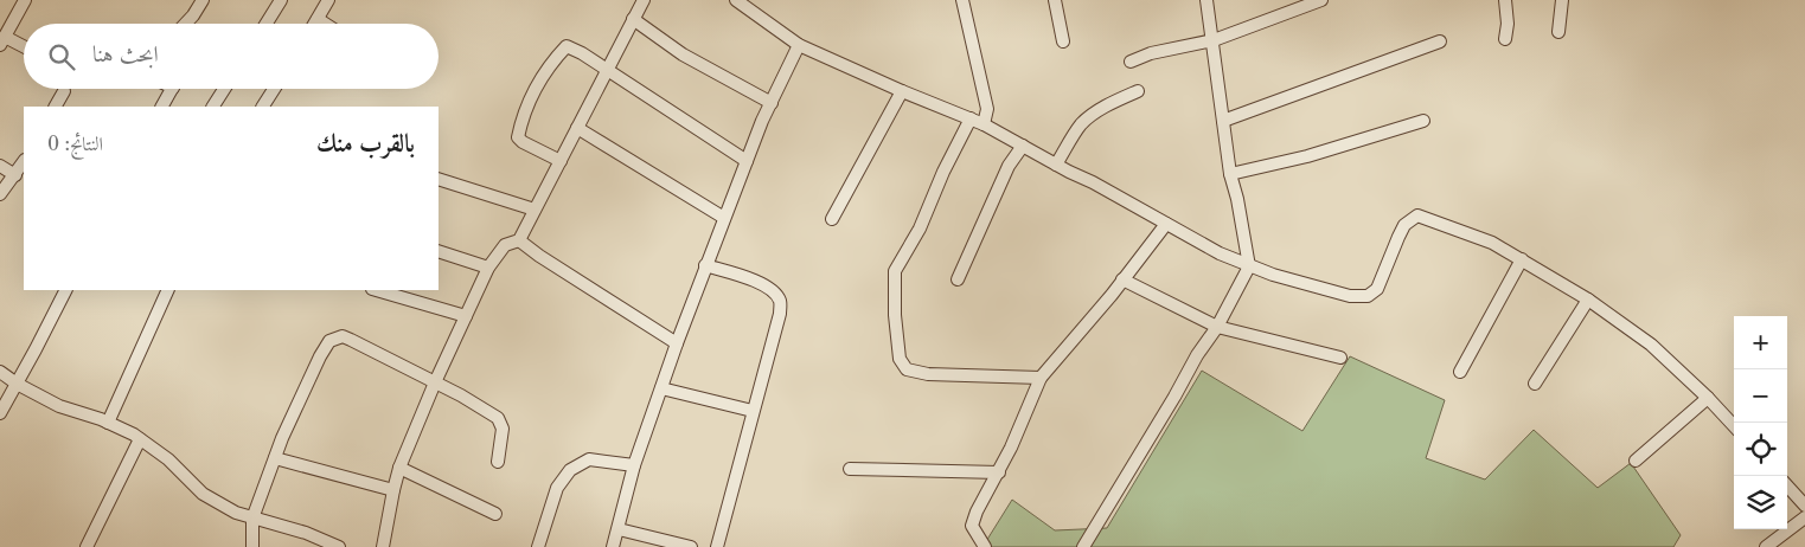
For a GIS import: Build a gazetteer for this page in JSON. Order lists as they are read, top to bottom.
{
  "page": {
    "search": "ابحث هنا",
    "heading": ["بالقرب منك", "النتائج: 0"],
    "map_buttons": ["+", "−"]
  }
}
